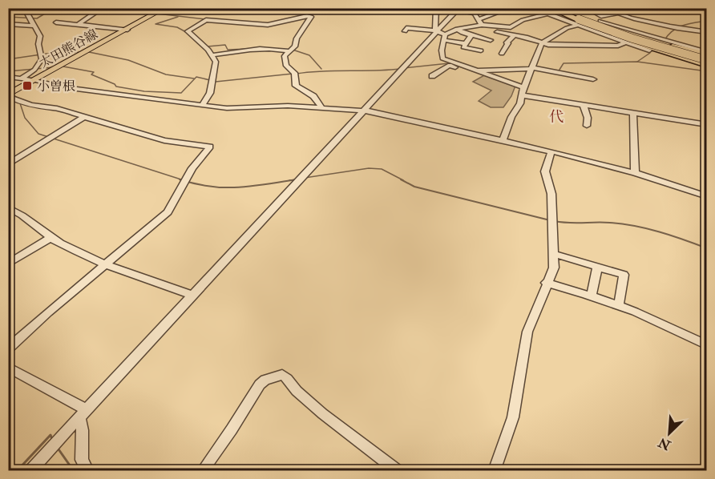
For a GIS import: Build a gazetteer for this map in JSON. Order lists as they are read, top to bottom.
{
  "streets": {
    "main road": ["太田熊谷線"]
  },
  "districts": ["代"],
  "places": {
    "transit": ["小曽根"]
  },
  "north": "bottom left"
}
